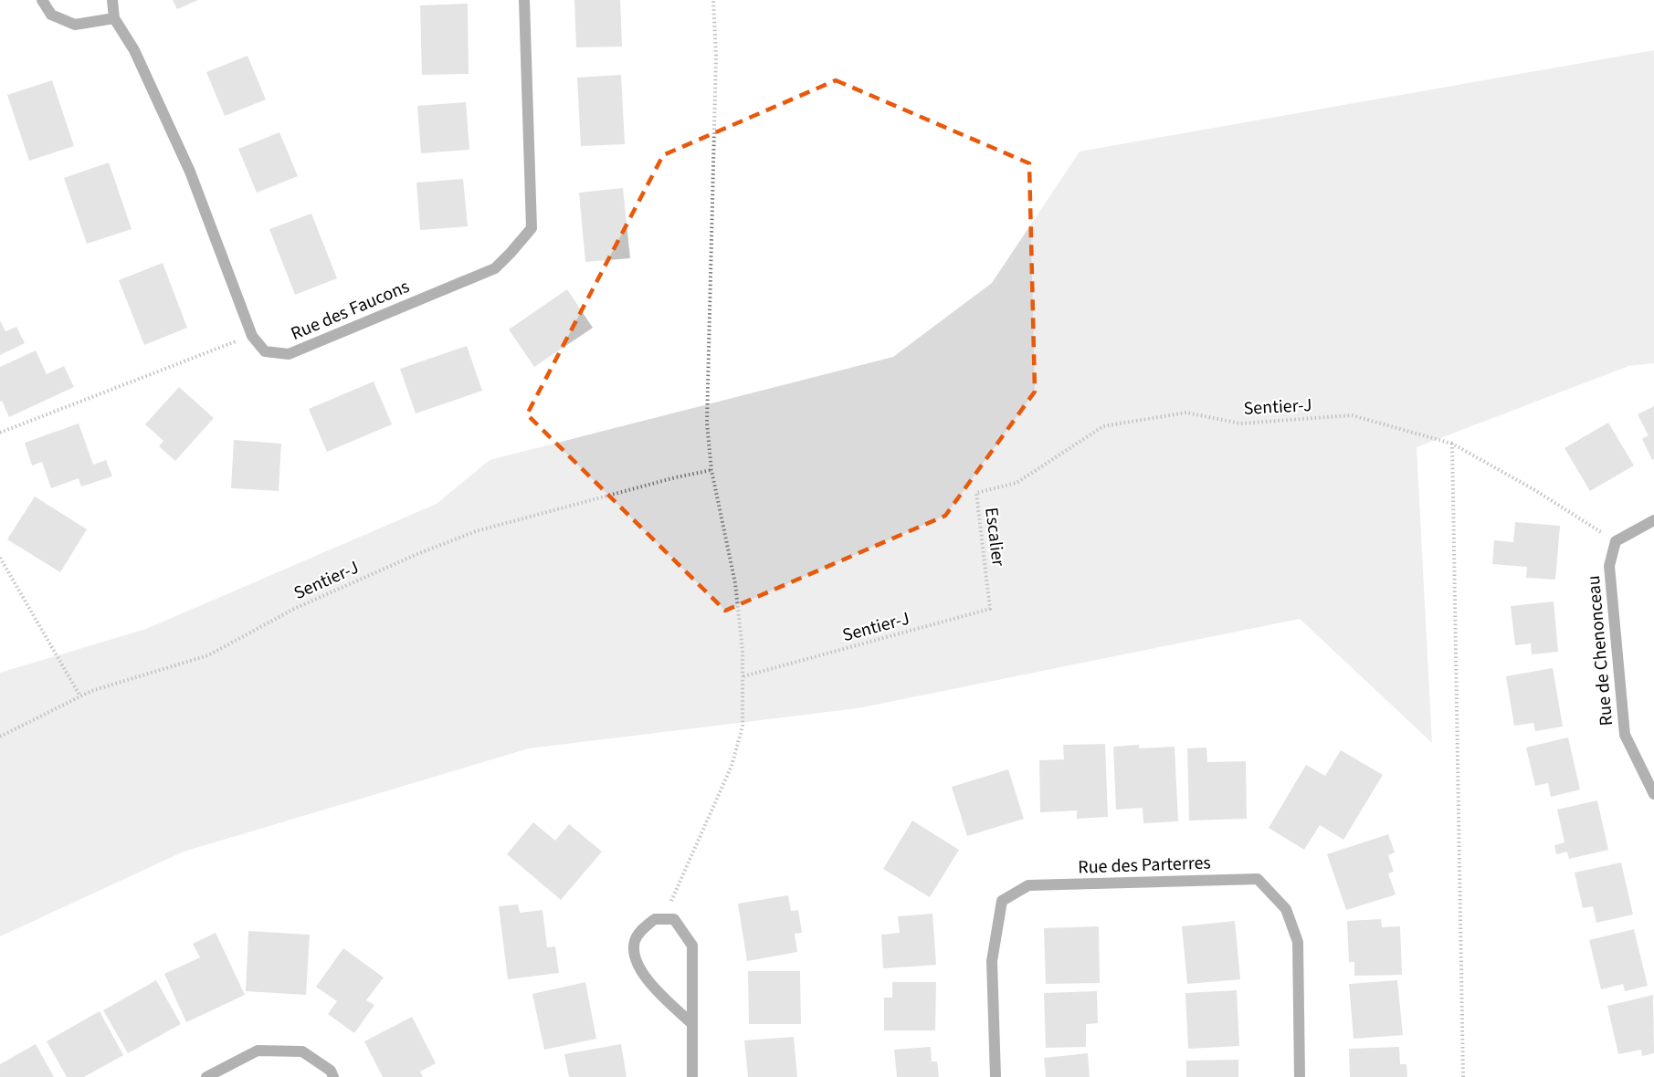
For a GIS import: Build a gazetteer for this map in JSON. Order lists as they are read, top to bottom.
{
  "streets": {
    "street": ["Rue des Faucons", "Rue de Chenonceau", "Rue des Parterres"],
    "path": ["Sentier-J", "Escalier"]
  },
  "crossings": [
    ["Sentier-J", "Escalier"],
    ["Sentier-J", "Rue de Chenonceau"]
  ]
}
